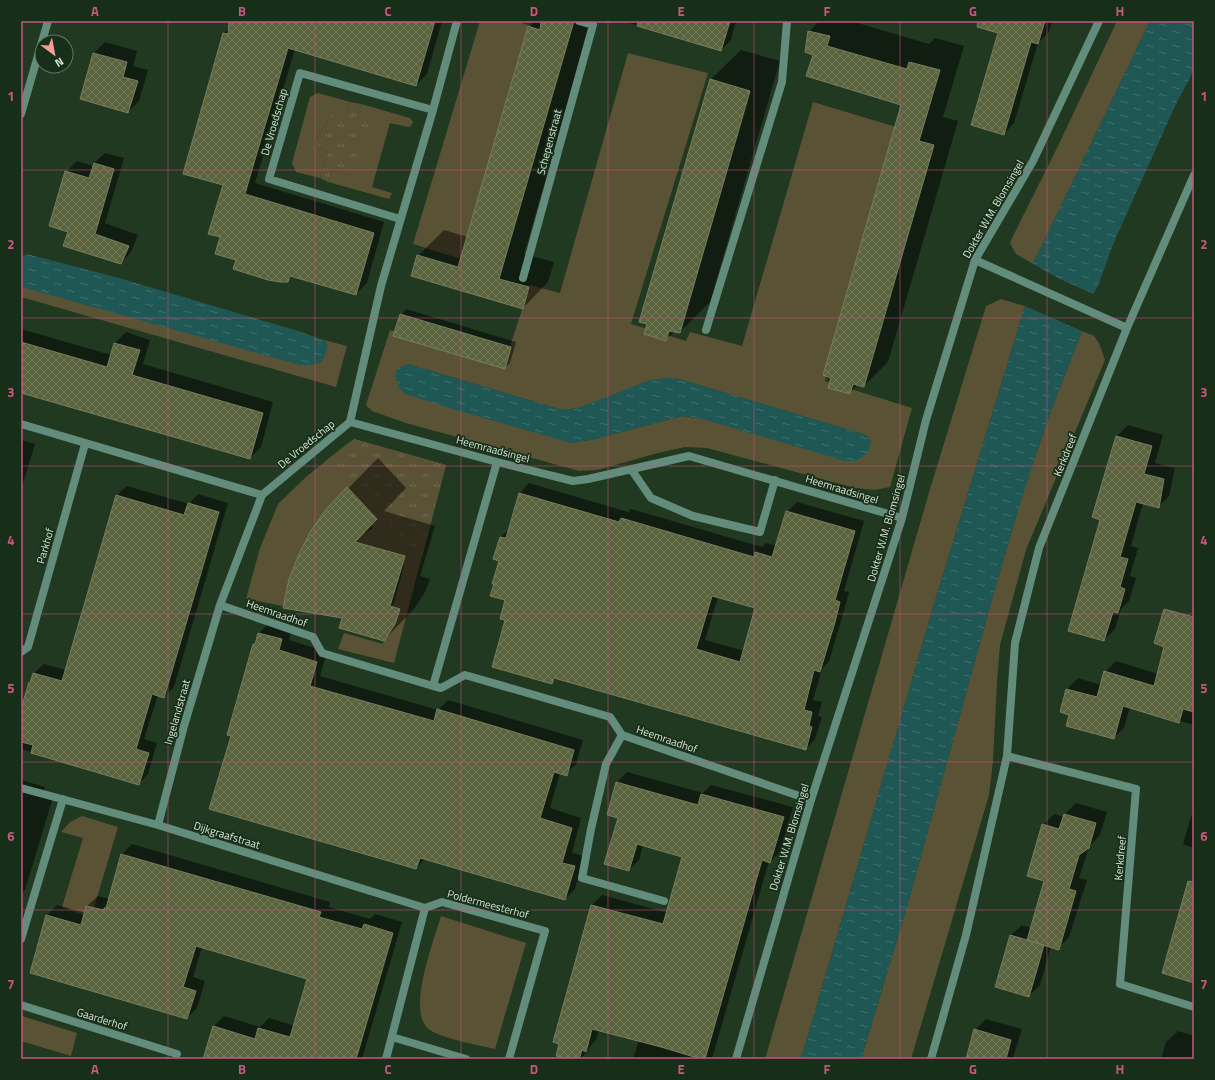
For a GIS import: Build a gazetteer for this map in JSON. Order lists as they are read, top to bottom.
{
  "streets": {
    "street": [
      "De Vroedschap",
      "Schepenstraat",
      "Dokter W.M. Blomsingel",
      "Heemraadsingel",
      "Kerkdreef",
      "Parkhof",
      "Heemraadhof",
      "Ingelandstraat",
      "Dijkgraafstraat",
      "Poldermeesterhof",
      "Gaarderhof"
    ]
  },
  "crossings": [
    ["De Vroedschap", "Heemraadsingel"],
    ["De Vroedschap", "Heemraadhof"],
    ["De Vroedschap", "Ingelandstraat"],
    ["Dokter W.M. Blomsingel", "Heemraadsingel"],
    ["Dokter W.M. Blomsingel", "Heemraadhof"],
    ["Heemraadhof", "Ingelandstraat"],
    ["Ingelandstraat", "Dijkgraafstraat"],
    ["Dijkgraafstraat", "Poldermeesterhof"]
  ],
  "north": "bottom right",
  "grid": {
    "columns": [
      "A",
      "B",
      "C",
      "D",
      "E",
      "F",
      "G",
      "H"
    ],
    "rows": [
      "1",
      "2",
      "3",
      "4",
      "5",
      "6",
      "7"
    ]
  }
}
